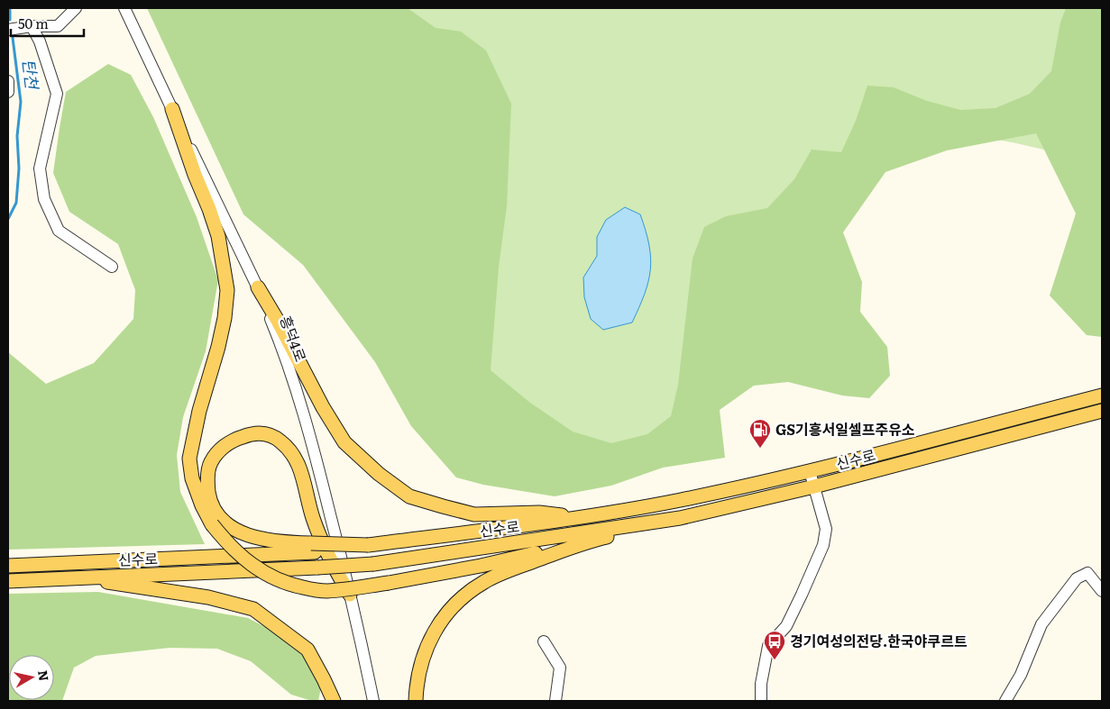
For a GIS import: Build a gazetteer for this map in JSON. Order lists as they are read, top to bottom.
{
  "streets": {
    "main road": ["신수로"],
    "street": ["흥덕4로"]
  },
  "water": ["탄천"],
  "places": {
    "fuel station": ["GS기흥서일셀프주유소"],
    "bus stop": ["경기여성의전당.한국야쿠르트"]
  },
  "scale_bar": "50 m",
  "north": "right"
}
